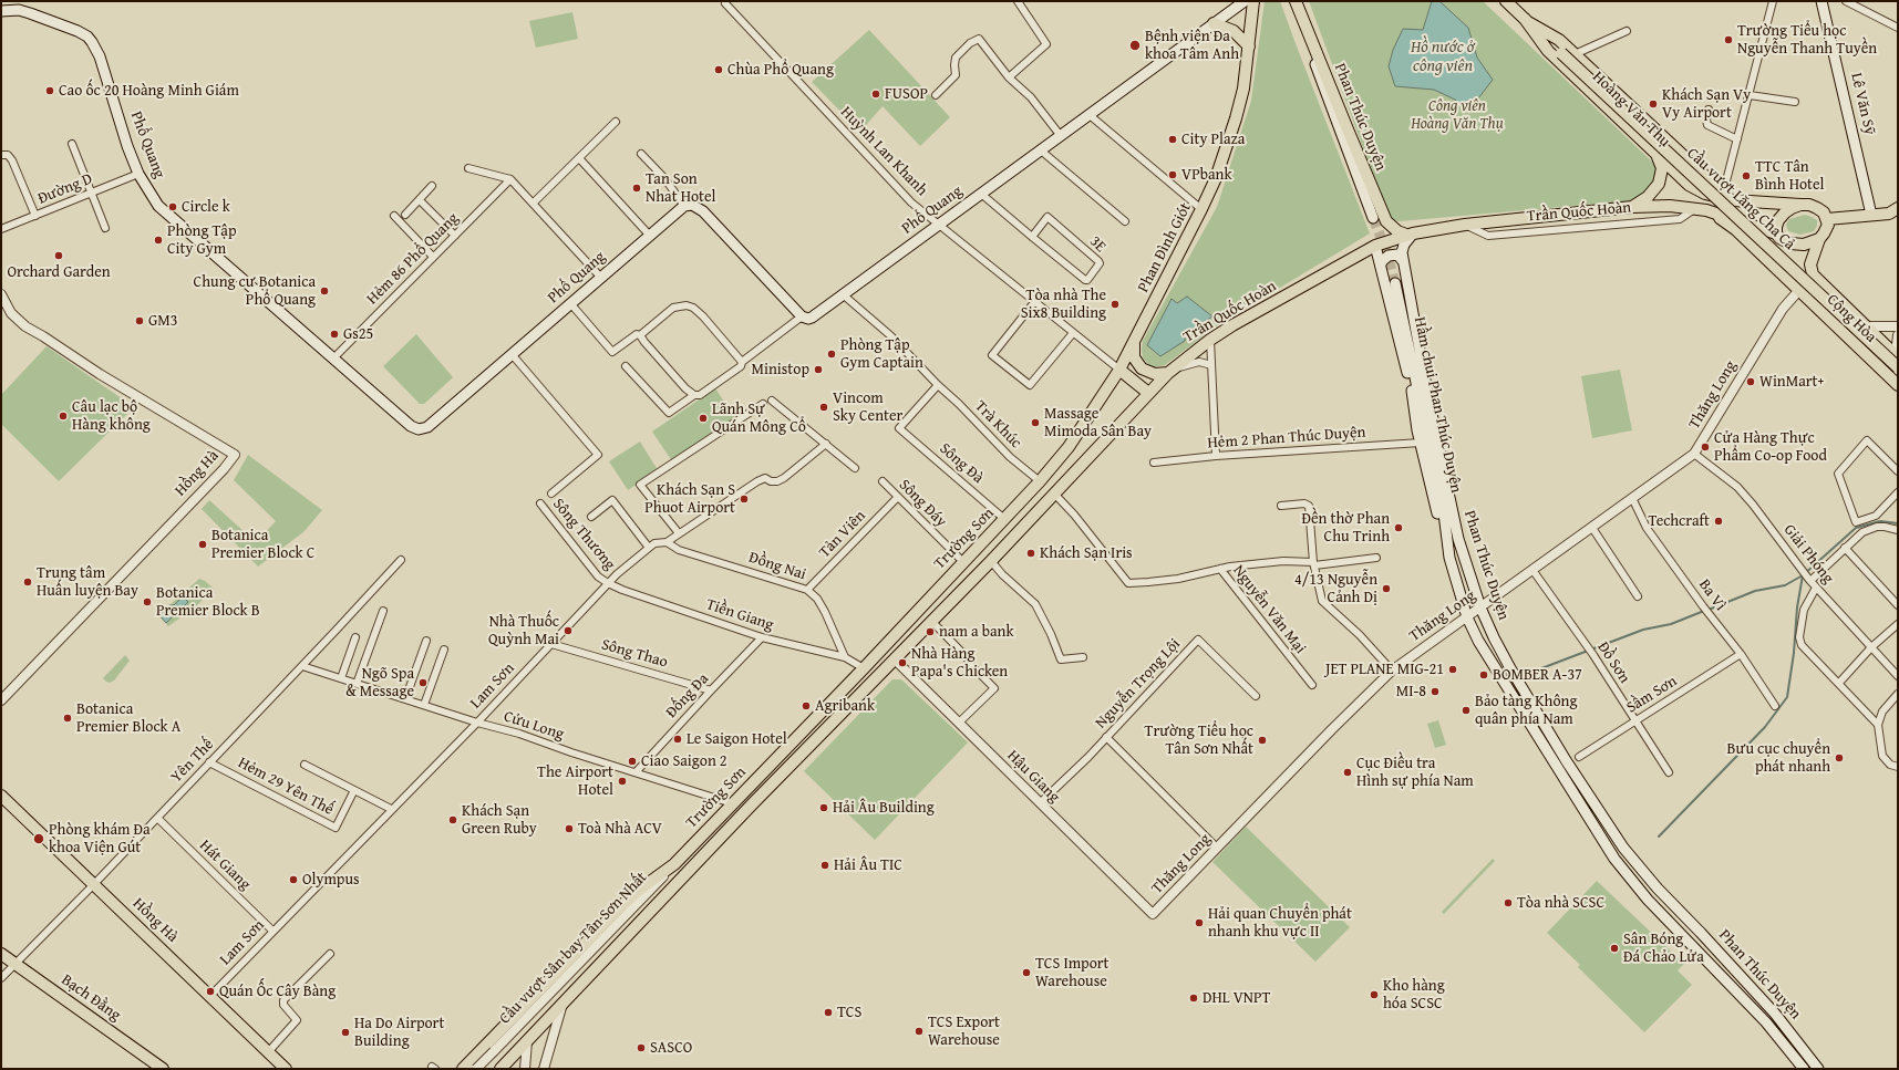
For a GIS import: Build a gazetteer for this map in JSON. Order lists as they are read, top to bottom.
{
  "streets": {
    "main road": [
      "Lê Văn Sỹ",
      "Hoàng Văn Thụ",
      "Phan Thúc Duyện",
      "Phổ Quang",
      "Cầu vượt Lăng Cha Cả",
      "Trần Quốc Hoàn",
      "Phan Đình Giót",
      "Cộng Hòa",
      "Hầm chui Phan Thúc Duyện",
      "Hồng Hà",
      "Trường Sơn",
      "Bạch Đằng"
    ],
    "street": [
      "Huỳnh Lan Khanh",
      "Đường D",
      "3E",
      "Hẻm 86 Phổ Quang",
      "Thăng Long",
      "Trà Khúc",
      "Hẻm 2 Phan Thúc Duyện",
      "Sông Đà",
      "Sông Đáy",
      "Sông Thương",
      "Tản Viên",
      "Giải Phóng",
      "Đồng Nai",
      "Ba Vì",
      "Nguyễn Văn Mại",
      "Tiền Giang",
      "Sông Thao",
      "Đồ Sơn",
      "Nguyễn Trọng Lội",
      "Lam Sơn",
      "Sầm Sơn",
      "Đống Đa",
      "Cửu Long",
      "Yên Thế",
      "Hậu Giang",
      "Hẻm 29 Yên Thế",
      "Hát Giang",
      "Cầu vượt Sân bay Tân Sơn Nhất"
    ]
  },
  "crossings": [
    ["Hoàng Văn Thụ", "Cầu vượt Lăng Cha Cả"],
    ["Hoàng Văn Thụ", "Trần Quốc Hoàn"],
    ["Hoàng Văn Thụ", "Cộng Hòa"],
    ["Phan Thúc Duyện", "Trần Quốc Hoàn"],
    ["Phan Thúc Duyện", "Thăng Long"],
    ["Phan Thúc Duyện", "Hầm chui Phan Thúc Duyện"],
    ["Phan Thúc Duyện", "Hẻm 2 Phan Thúc Duyện"],
    ["Phổ Quang", "Huỳnh Lan Khanh"],
    ["Phổ Quang", "Đường D"],
    ["Phổ Quang", "3E"],
    ["Phổ Quang", "Hẻm 86 Phổ Quang"],
    ["Phổ Quang", "Trà Khúc"],
    ["Huỳnh Lan Khanh", "Phan Đình Giót"],
    ["Trần Quốc Hoàn", "Cộng Hòa"],
    ["Trần Quốc Hoàn", "Trường Sơn"],
    ["Trần Quốc Hoàn", "Nguyễn Văn Mại"],
    ["Phan Đình Giót", "Trà Khúc"],
    ["Phan Đình Giót", "Trường Sơn"],
    ["Cộng Hòa", "Thăng Long"],
    ["Thăng Long", "Giải Phóng"],
    ["Thăng Long", "Ba Vì"],
    ["Thăng Long", "Đồ Sơn"],
    ["Thăng Long", "Hậu Giang"],
    ["Trà Khúc", "Sông Đà"],
    ["Trà Khúc", "Trường Sơn"],
    ["Sông Đà", "Trường Sơn"],
    ["Hồng Hà", "Lam Sơn"],
    ["Hồng Hà", "Yên Thế"],
    ["Sông Đáy", "Tản Viên"],
    ["Sông Đáy", "Trường Sơn"],
    ["Sông Thương", "Tiền Giang"],
    ["Sông Thương", "Lam Sơn"],
    ["Tản Viên", "Đồng Nai"],
    ["Trường Sơn", "Nguyễn Văn Mại"],
    ["Trường Sơn", "Tiền Giang"],
    ["Trường Sơn", "Cửu Long"],
    ["Trường Sơn", "Hậu Giang"],
    ["Trường Sơn", "Cầu vượt Sân bay Tân Sơn Nhất"],
    ["Đồng Nai", "Tiền Giang"],
    ["Đồng Nai", "Lam Sơn"],
    ["Ba Vì", "Sầm Sơn"],
    ["Tiền Giang", "Lam Sơn"],
    ["Tiền Giang", "Đống Đa"],
    ["Sông Thao", "Lam Sơn"],
    ["Sông Thao", "Đống Đa"],
    ["Đồ Sơn", "Sầm Sơn"],
    ["Nguyễn Trọng Lội", "Hậu Giang"],
    ["Lam Sơn", "Cửu Long"],
    ["Lam Sơn", "Hát Giang"],
    ["Đống Đa", "Cửu Long"],
    ["Cửu Long", "Yên Thế"],
    ["Yên Thế", "Hẻm 29 Yên Thế"],
    ["Yên Thế", "Hát Giang"],
    ["Yên Thế", "Bạch Đằng"]
  ],
  "water": ["Hồ nước ở công viên"],
  "parks": ["Công viên Hoàng Văn Thụ"],
  "places": [
    "Trường Tiểu học Nguyễn Thanh Tuyền",
    "Bệnh viện Đa khoa Tâm Anh",
    "Chùa Phổ Quang",
    "Cao ốc 20 Hoàng Minh Giám",
    "FUSOP",
    "Khách Sạn Vy Vy Airport",
    "City Plaza",
    "VPbank",
    "TTC Tân Bình Hotel",
    "Tan Son Nhat Hotel",
    "Circle k",
    "Phòng Tập City Gym",
    "Orchard Garden",
    "Chung cư Botanica Phổ Quang",
    "Tòa nhà The Six8 Building",
    "GM3",
    "Gs25",
    "Phòng Tập Gym Captain",
    "Ministop",
    "WinMart+",
    "Vincom Sky Center",
    "Câu lạc bộ Hàng không",
    "Lãnh Sự Quán Mông Cổ",
    "Massage Mimoda Sân Bay",
    "Cửa Hàng Thực Phẩm Co-op Food",
    "Khách Sạn S Phuot Airport",
    "Techcraft",
    "Đền thờ Phan Chu Trinh",
    "Botanica Premier Block C",
    "Khách Sạn Iris",
    "Trung tâm Huấn luyện Bay",
    "4/13 Nguyễn Cảnh Dị",
    "Botanica Premier Block B",
    "Nhà Thuốc Quỳnh Mai",
    "nam a bank",
    "Nhà Hàng Papa's Chicken",
    "JET PLANE MIG-21",
    "BOMBER A-37",
    "Ngõ Spa & Message",
    "MI-8",
    "Agribank",
    "Bảo tàng Không quân phía Nam",
    "Botanica Premier Block A",
    "Le Saigon Hotel",
    "Trường Tiểu học Tân Sơn Nhất",
    "Bưu cục chuyển phát nhanh",
    "Ciao Saigon 2",
    "Cục Điều tra Hình sự phía Nam",
    "The Airport Hotel",
    "Hải Âu Building",
    "Khách Sạn Green Ruby",
    "Toà Nhà ACV",
    "Phòng khám Đa khoa Viện Gút",
    "Hải Âu TIC",
    "Olympus",
    "Tòa nhà SCSC",
    "Hải quan Chuyển phát nhanh khu vực II",
    "Sân Bóng Đá Chảo Lửa",
    "TCS Import Warehouse",
    "Quán Ốc Cây Bàng",
    "Kho hàng hóa SCSC",
    "DHL VNPT",
    "TCS",
    "TCS Export Warehouse",
    "Ha Do Airport Building",
    "SASCO"
  ]
}
